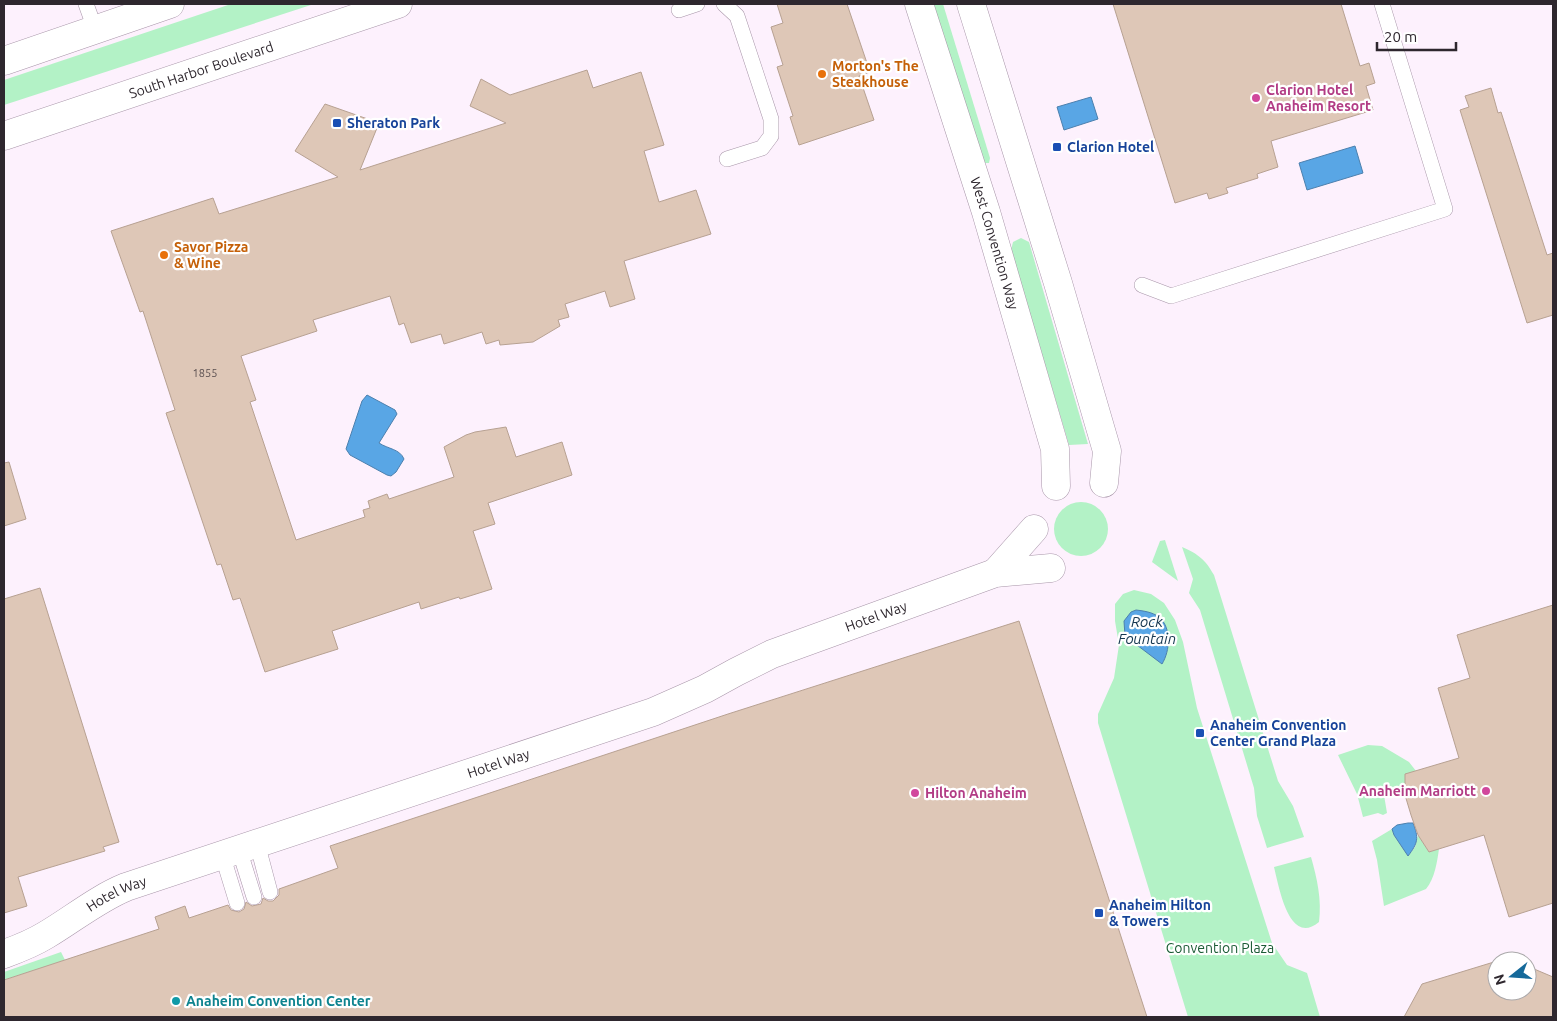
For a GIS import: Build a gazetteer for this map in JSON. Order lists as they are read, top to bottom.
{
  "streets": {
    "street": ["South Harbor Boulevard", "West Convention Way", "Hotel Way"]
  },
  "water": ["Rock Fountain"],
  "parks": ["Convention Plaza"],
  "places": {
    "other": [
      "Morton's The Steakhouse",
      "Clarion Hotel Anaheim Resort",
      "Savor Pizza & Wine",
      "Anaheim Marriott",
      "Hilton Anaheim",
      "Anaheim Convention Center"
    ],
    "transit": [
      "Sheraton Park",
      "Clarion Hotel",
      "Anaheim Convention Center Grand Plaza",
      "Anaheim Hilton & Towers"
    ]
  },
  "house_numbers": ["1855"],
  "scale_bar": "20 m",
  "north": "left"
}
